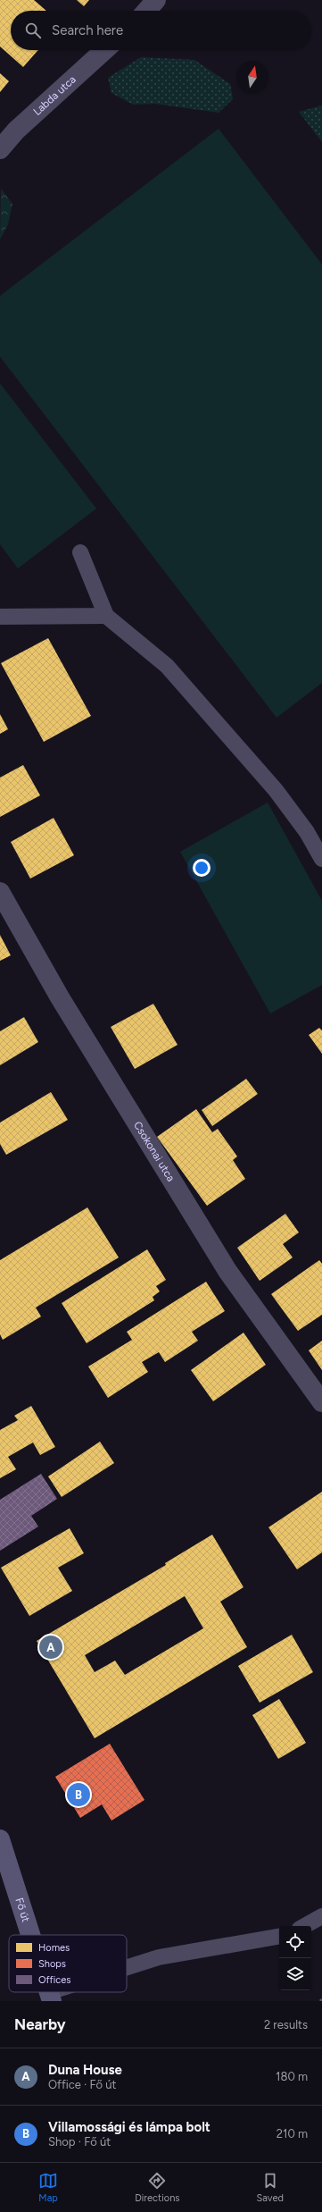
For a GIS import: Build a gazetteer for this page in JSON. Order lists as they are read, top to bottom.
{
  "streets": {
    "main road": ["Fő út"],
    "street": ["Labda utca", "Csokonai utca"]
  },
  "legend": ["Homes", "Shops", "Offices"],
  "north": "top",
  "page": {
    "search": "Search here",
    "pins": ["A", "B"],
    "heading": ["Nearby", "2 results"],
    "list": [
      {
        "mark": "A",
        "name": "Duna House",
        "note": "Office · Fő út",
        "value": "180 m"
      },
      {
        "mark": "B",
        "name": "Villamossági és lámpa bolt",
        "note": "Shop · Fő út",
        "value": "210 m"
      }
    ],
    "nav": ["Map", "Directions", "Saved"]
  }
}
